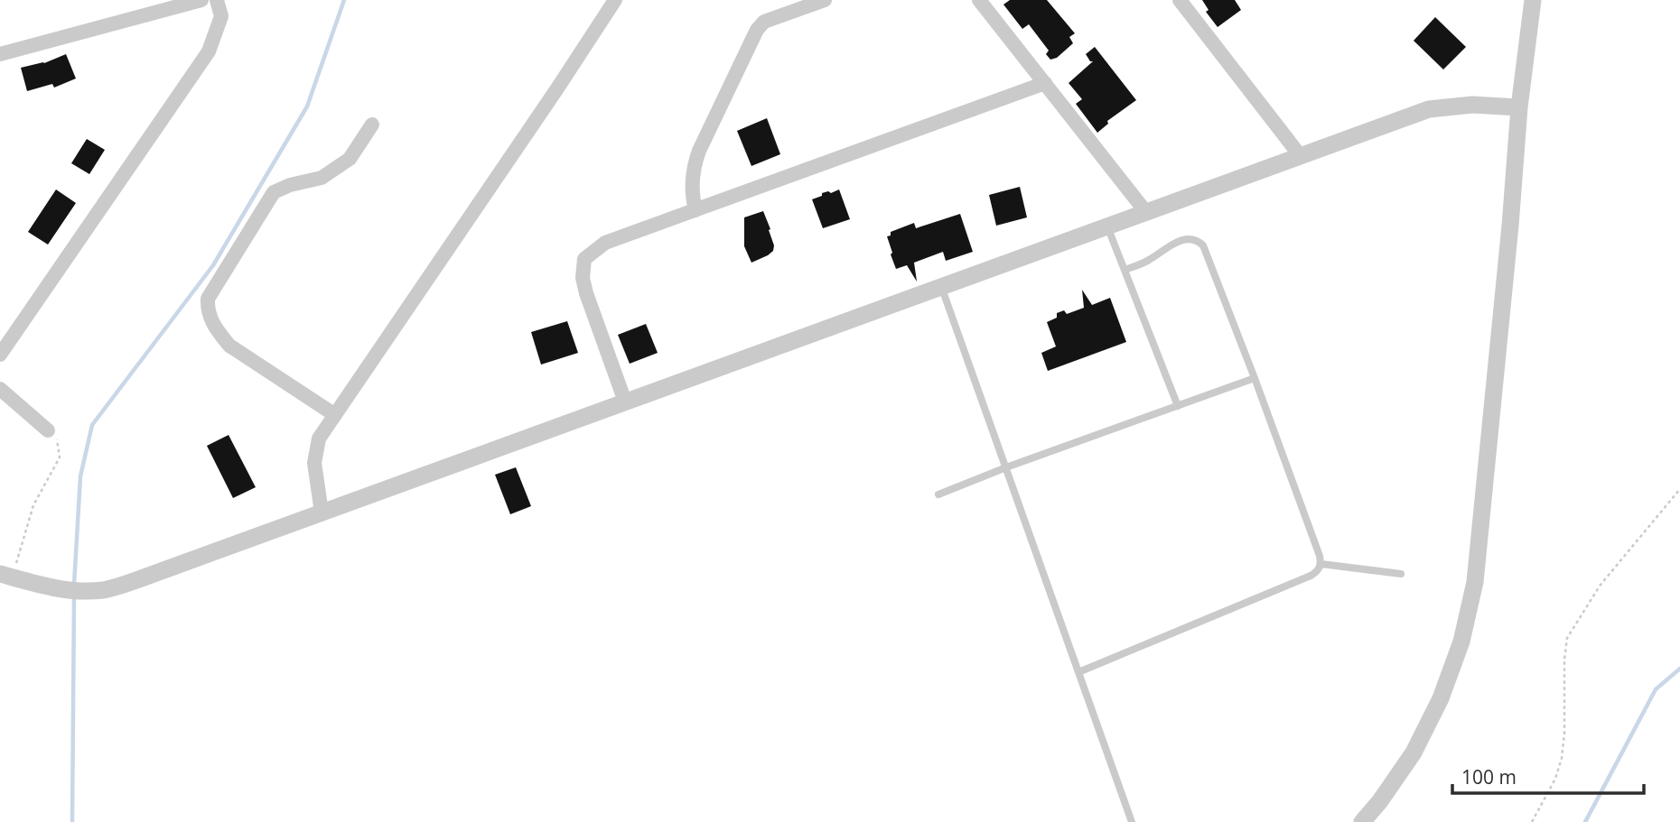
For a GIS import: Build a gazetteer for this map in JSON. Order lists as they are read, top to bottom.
{
  "scale_bar": "100 m"
}
